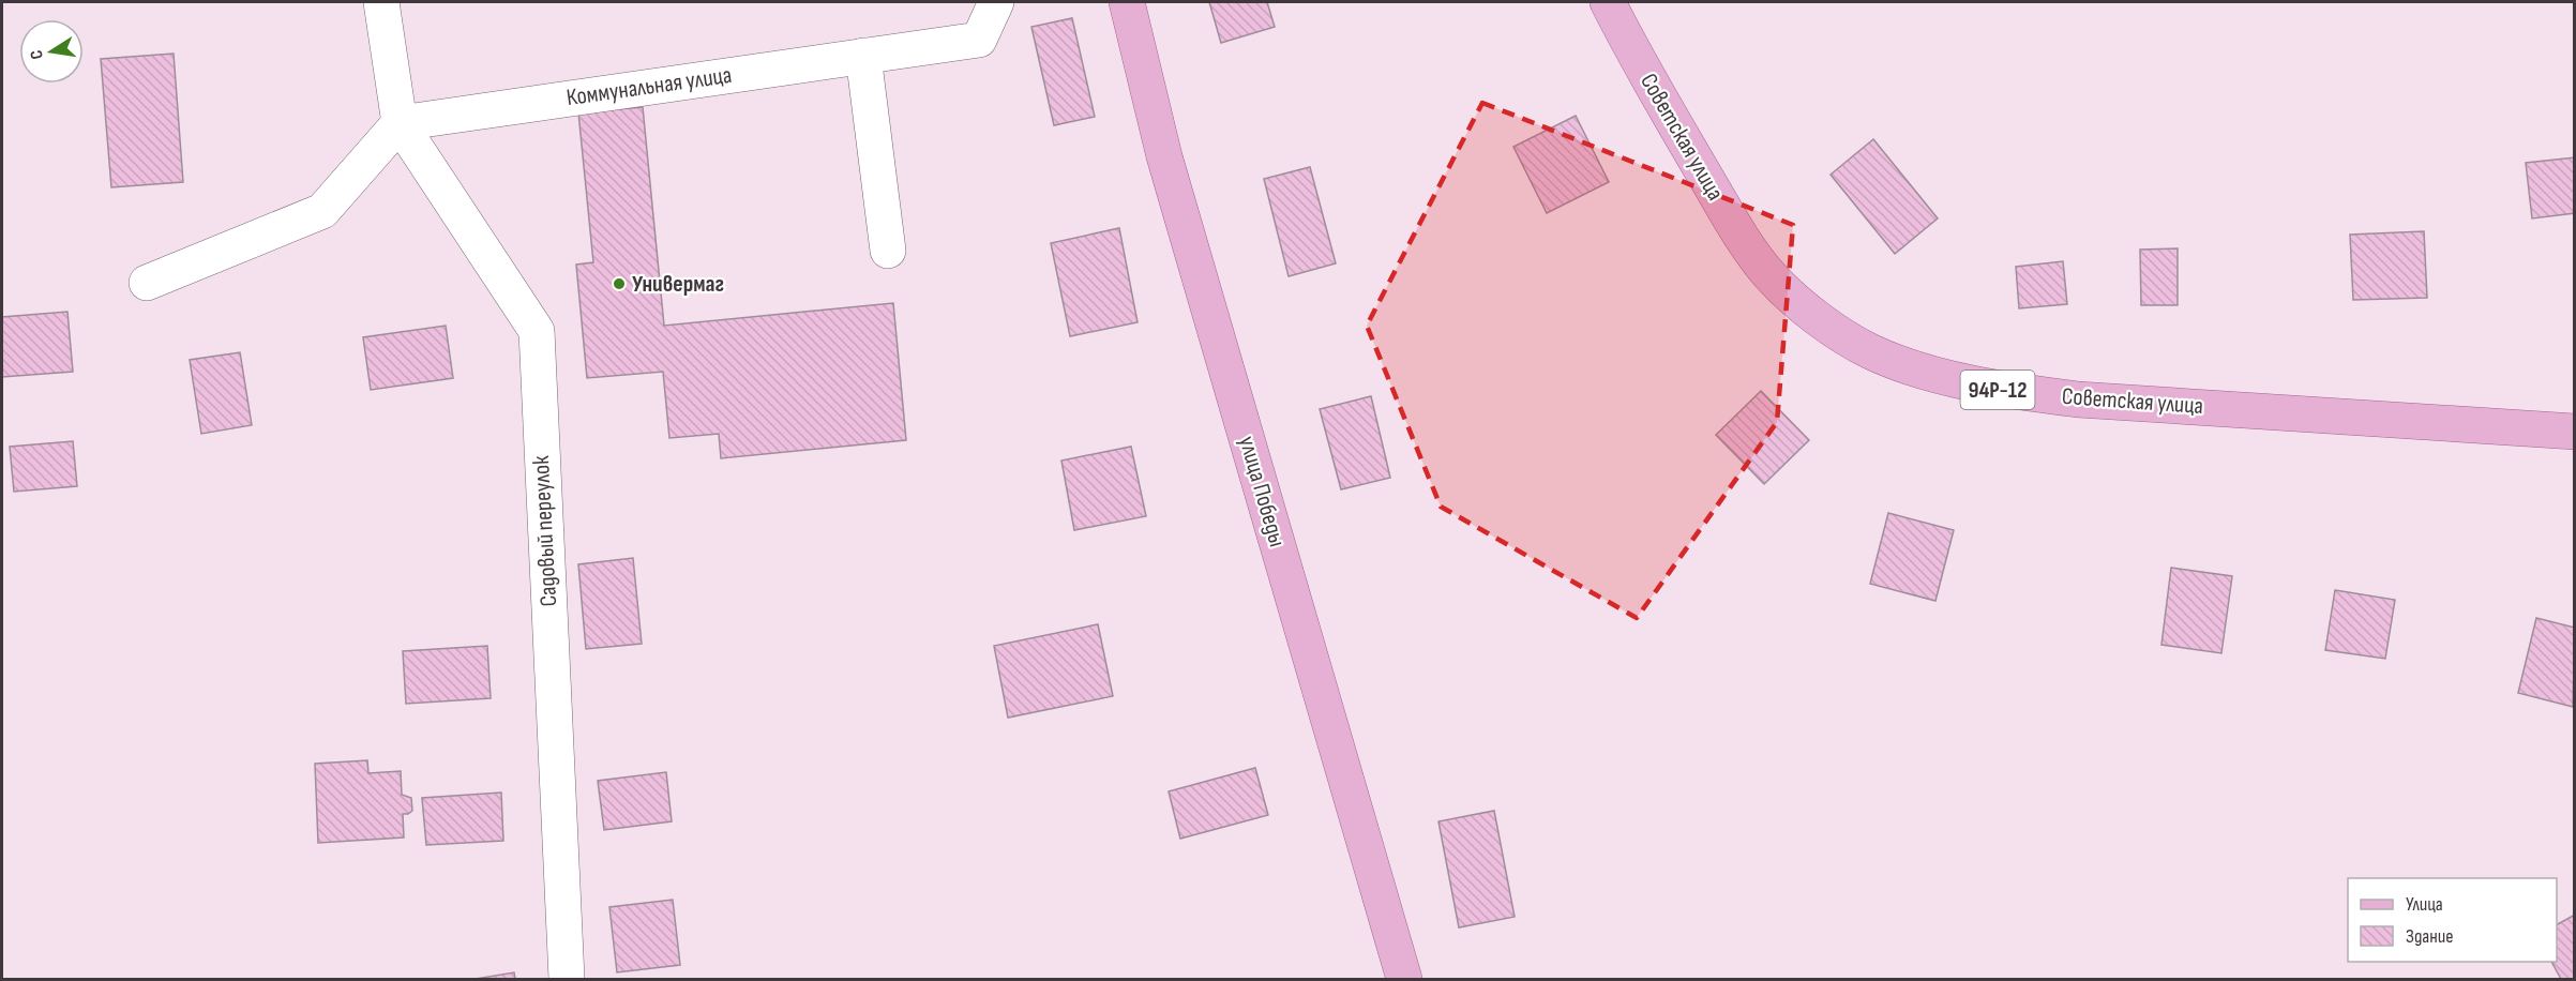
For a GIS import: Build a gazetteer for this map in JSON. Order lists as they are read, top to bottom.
{
  "streets": {
    "main road": ["Советская улица", "94Р-12", "улица Победы"],
    "street": ["Коммунальная улица", "Садовый переулок"]
  },
  "crossings": [
    ["Коммунальная улица", "Садовый переулок"]
  ],
  "places": ["Универмаг"],
  "legend": ["Улица", "Здание"],
  "north": "left"
}
